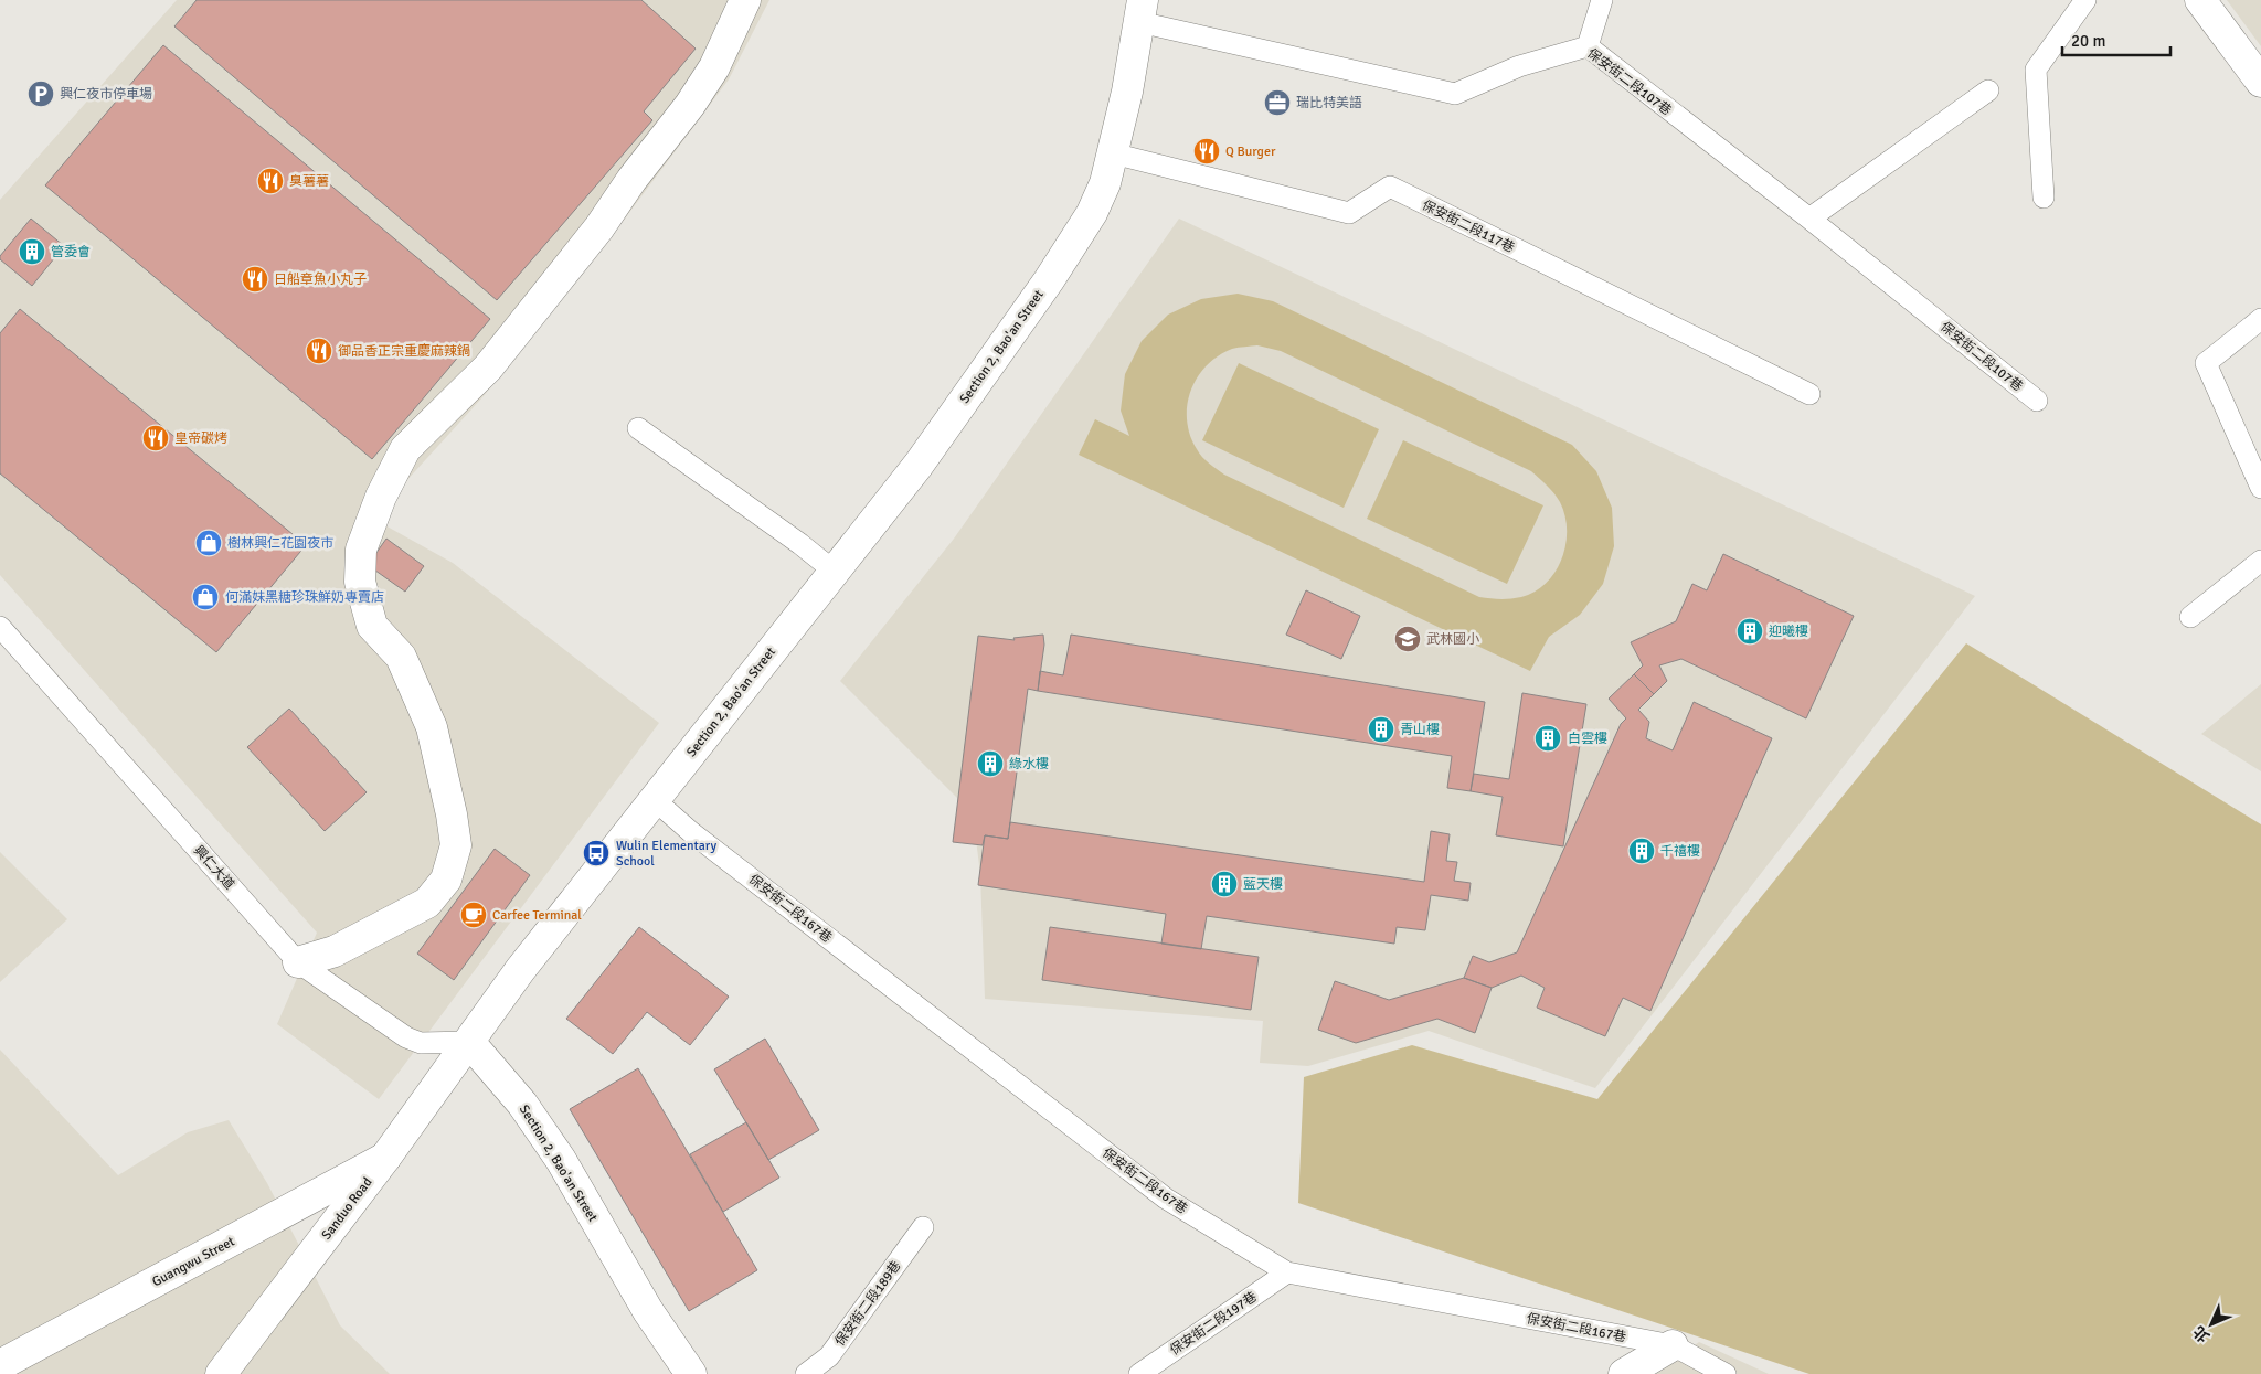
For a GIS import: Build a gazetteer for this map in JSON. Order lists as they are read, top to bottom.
{
  "streets": {
    "street": ["Section 2, Bao'an Street", "Sanduo Road", "Guangwu Street"],
    "lane": [
      "保安街二段107巷",
      "保安街二段117巷",
      "興仁大道",
      "保安街二段167巷",
      "保安街二段189巷",
      "保安街二段197巷"
    ]
  },
  "crossings": [
    ["保安街二段107巷", "Section 2, Bao'an Street"],
    ["保安街二段117巷", "Section 2, Bao'an Street"],
    ["Section 2, Bao'an Street", "興仁大道"],
    ["Section 2, Bao'an Street", "保安街二段167巷"],
    ["Section 2, Bao'an Street", "Sanduo Road"],
    ["興仁大道", "Sanduo Road"],
    ["保安街二段167巷", "保安街二段197巷"],
    ["Sanduo Road", "Guangwu Street"]
  ],
  "places": {
    "parking": ["興仁夜市停車場"],
    "office": ["瑞比特美語"],
    "restaurant": [
      "Q Burger",
      "臭薯薯",
      "日船章魚小丸子",
      "御品香正宗重慶麻辣鍋",
      "皇帝碳烤"
    ],
    "building": [
      "管委會",
      "迎曦樓",
      "青山樓",
      "白雲樓",
      "綠水樓",
      "千禧樓",
      "藍天樓"
    ],
    "shop": ["樹林興仁花園夜市", "何滿妹黑糖珍珠鮮奶專賣店"],
    "school or university": ["武林國小"],
    "bus stop": ["Wulin Elementary School"],
    "cafe": ["Carfee Terminal"]
  },
  "scale_bar": "20 m",
  "north": "bottom left"
}
